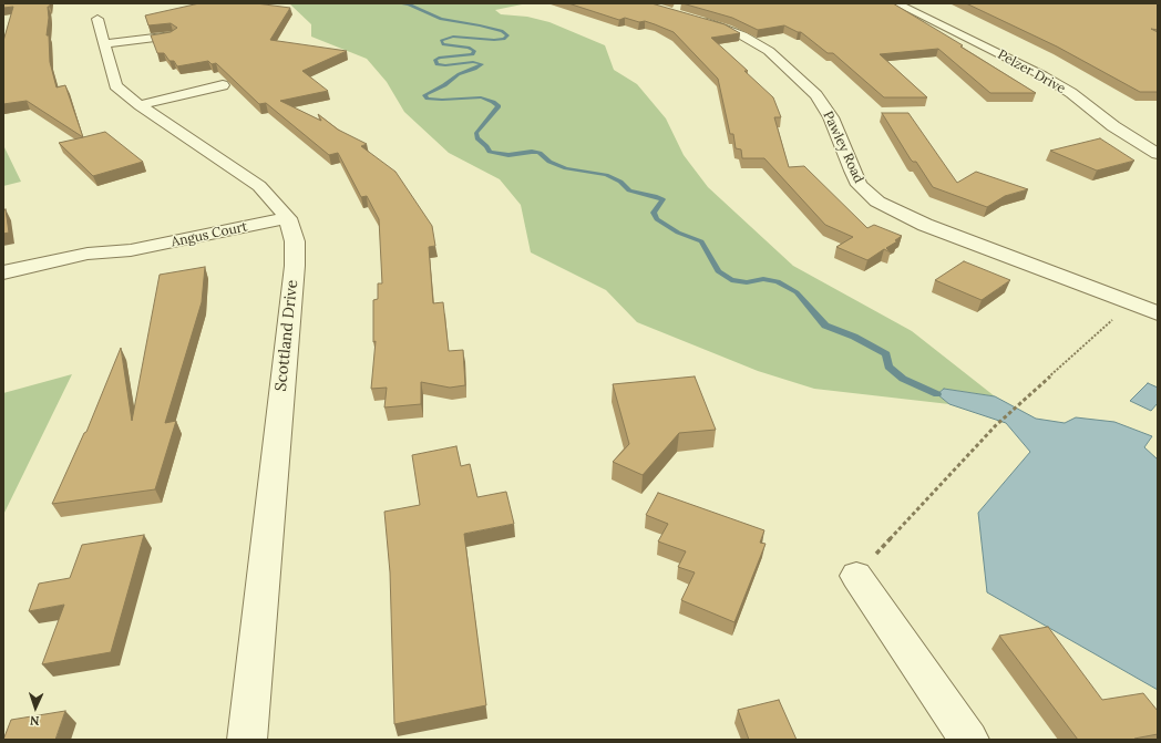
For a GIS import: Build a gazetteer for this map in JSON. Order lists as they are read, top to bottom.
{
  "streets": {
    "street": [
      "Pelzer Drive",
      "Pawley Road",
      "Angus Court",
      "Scottland Drive"
    ]
  },
  "crossings": [
    ["Angus Court", "Scottland Drive"]
  ],
  "north": "bottom"
}
